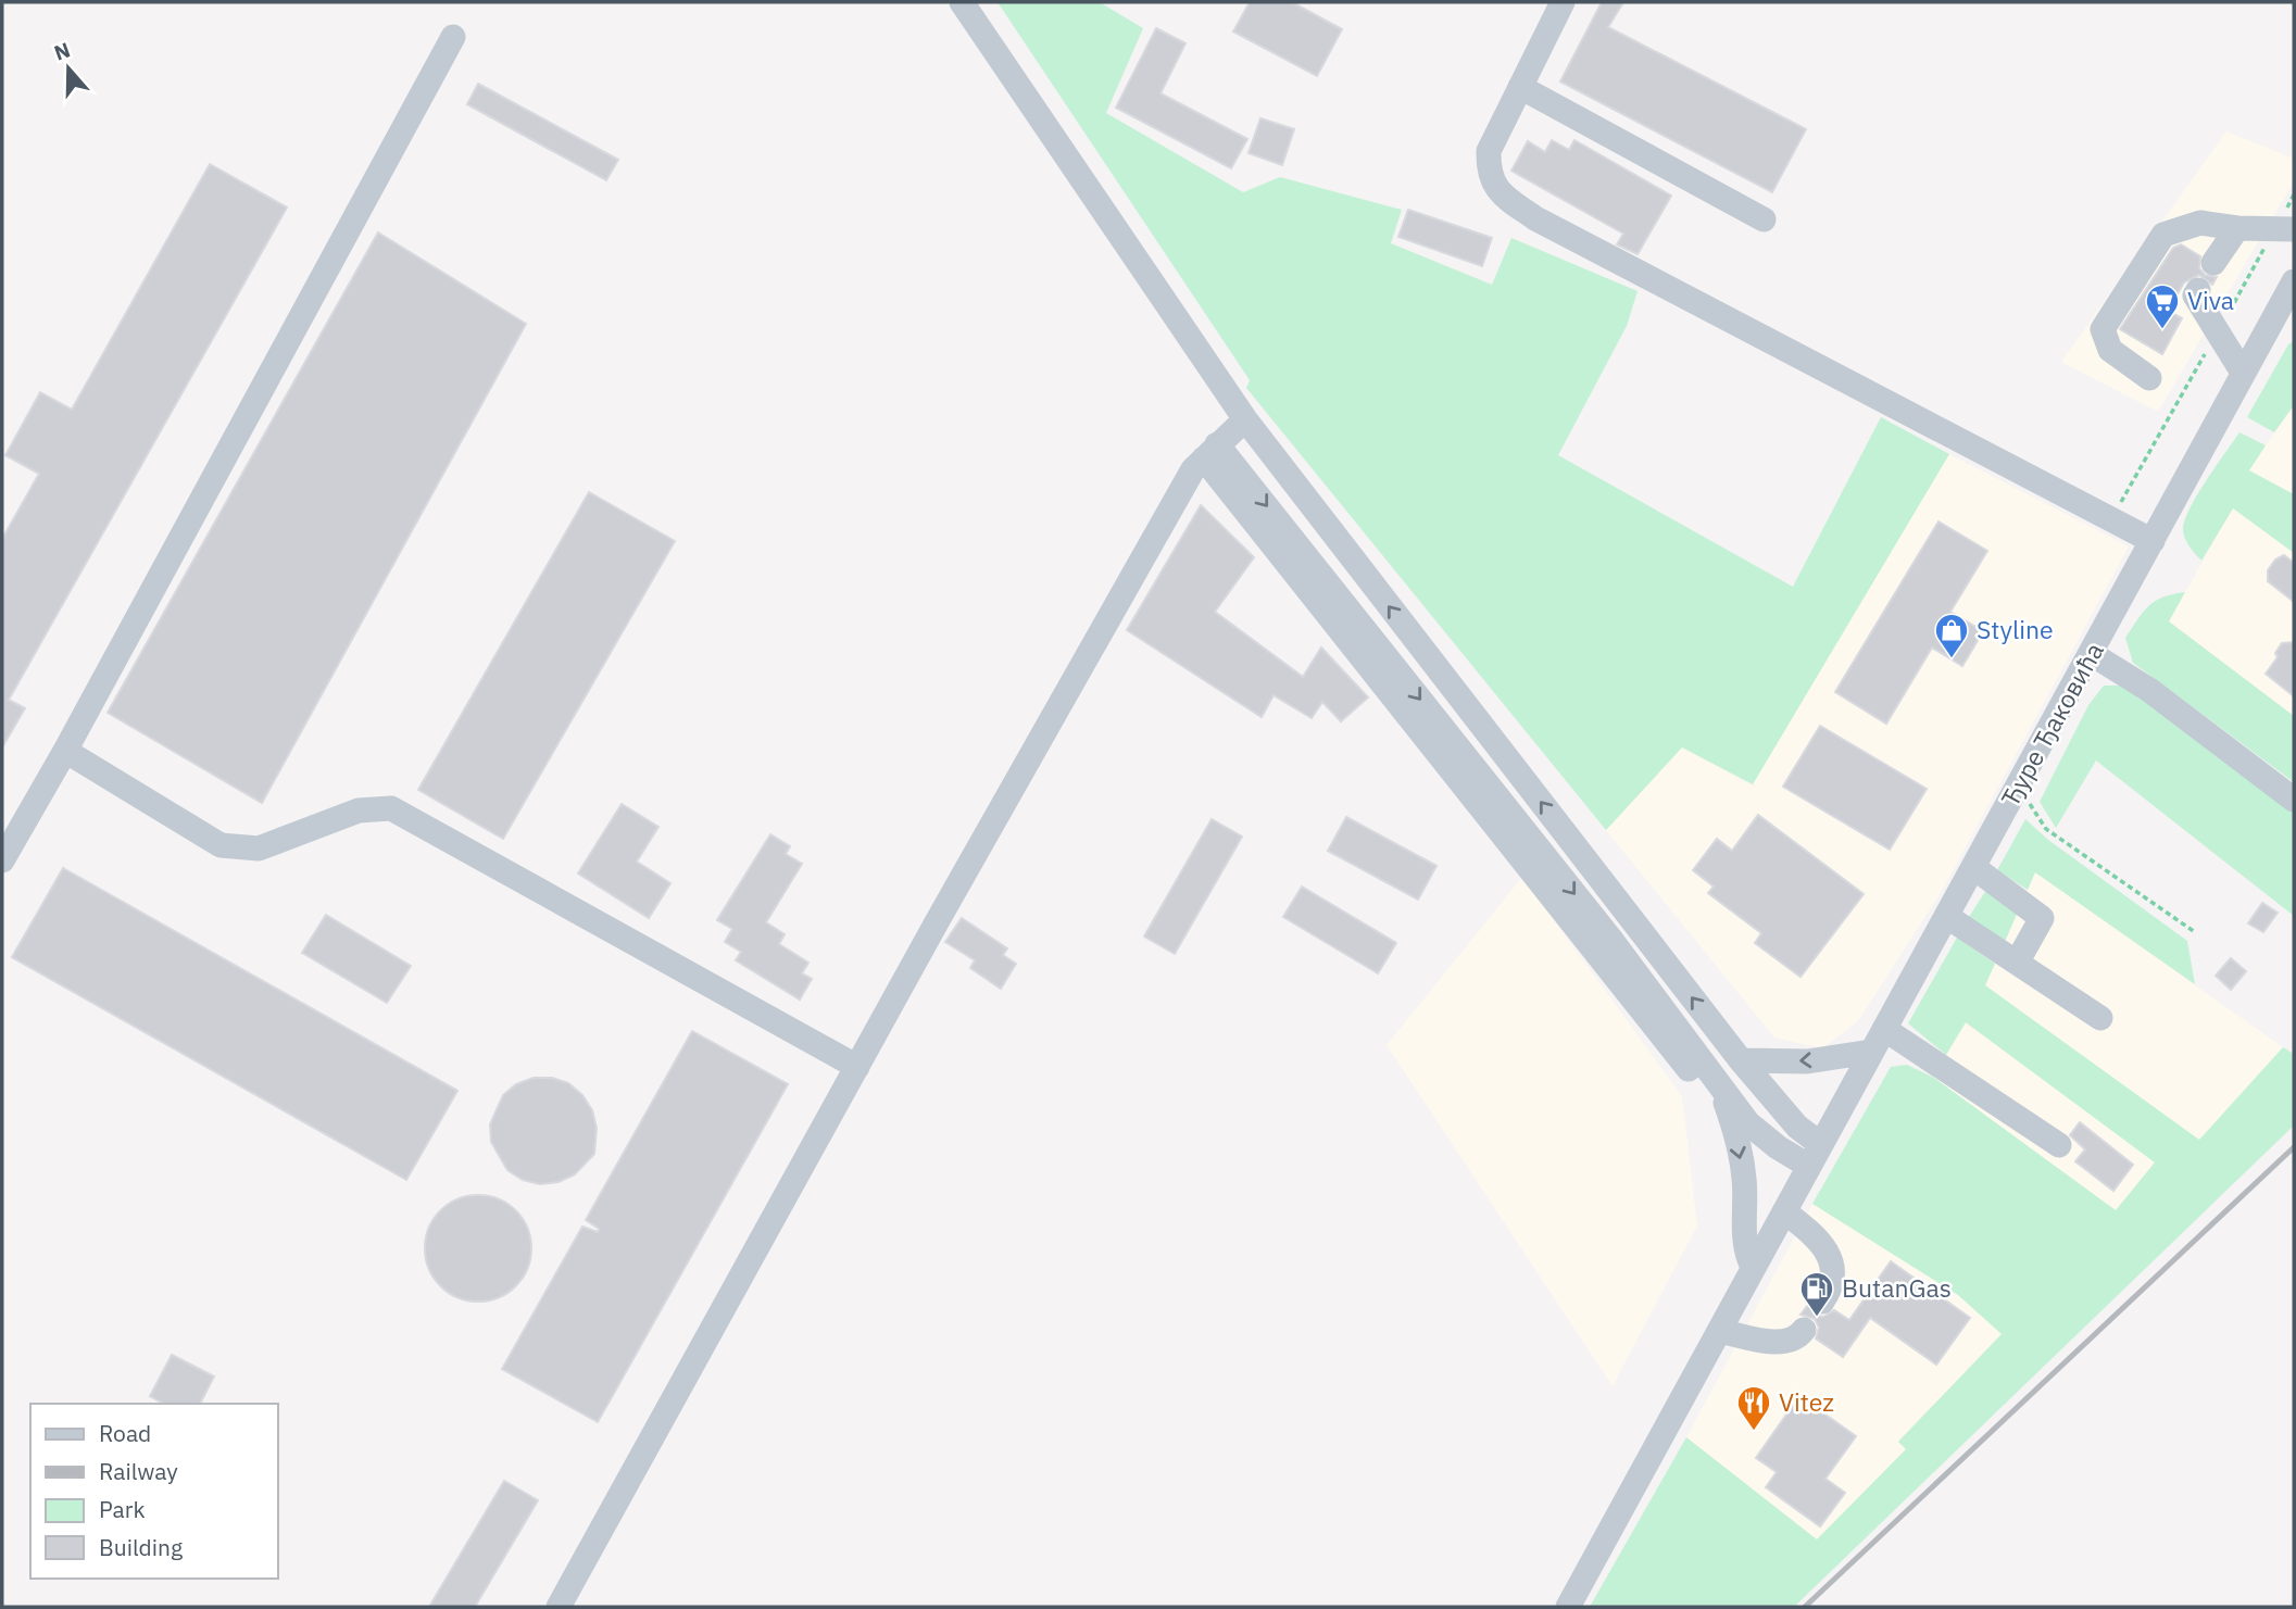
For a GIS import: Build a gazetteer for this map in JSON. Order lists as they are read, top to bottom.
{
  "streets": {
    "street": ["Ђуре Ђаковића"]
  },
  "places": {
    "supermarket": ["Viva"],
    "shop": ["Styline"],
    "fuel station": ["ButanGas"],
    "restaurant": ["Vitez"]
  },
  "legend": [
    "Road",
    "Railway",
    "Park",
    "Building"
  ],
  "north": "top"
}
